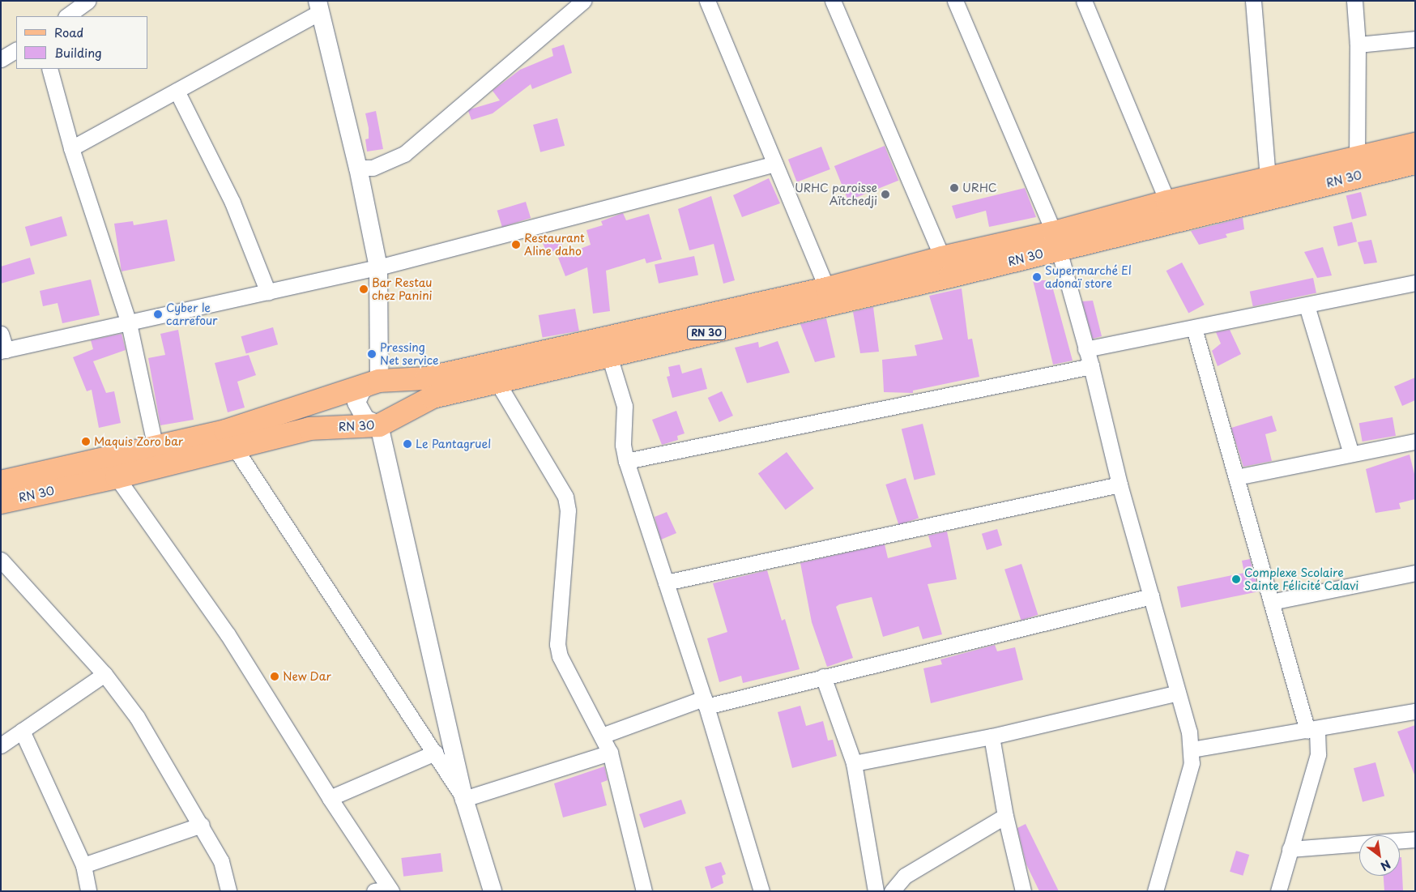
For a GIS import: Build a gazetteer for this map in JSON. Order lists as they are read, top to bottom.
{
  "streets": {
    "main road": ["RN 30"]
  },
  "places": [
    "URHC",
    "URHC paroisse Aïtchedji",
    "Restaurant Aline daho",
    "Supermarché El adonaï store",
    "Bar Restau chez Panini",
    "Cyber le carrefour",
    "Pressing Net service",
    "Maquis Zoro bar",
    "Le Pantagruel",
    "Complexe Scolaire Sainte Félicité Calavi",
    "New Dar"
  ],
  "legend": ["Road", "Building"],
  "north": "bottom right"
}
